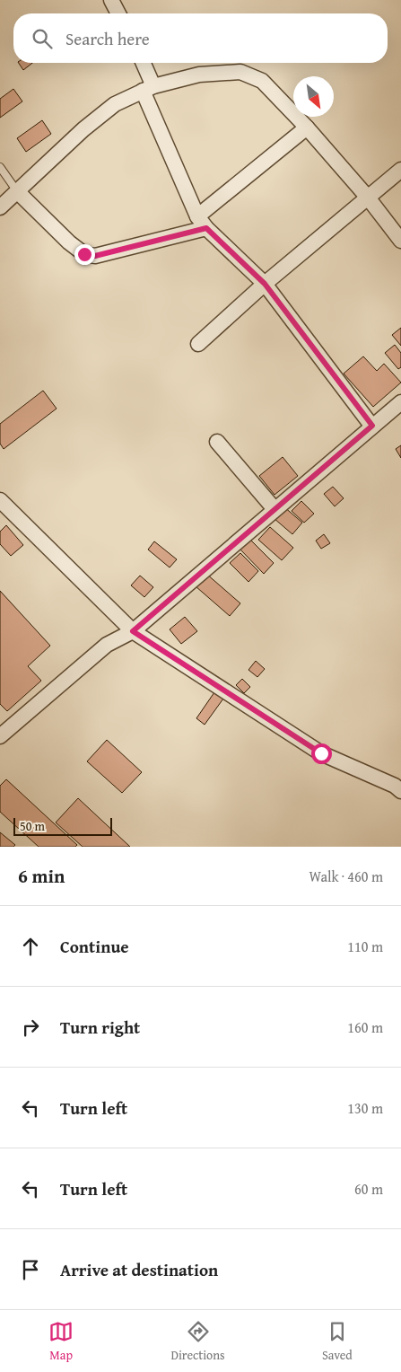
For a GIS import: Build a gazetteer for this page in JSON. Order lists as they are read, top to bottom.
{
  "scale_bar": "50 m",
  "north": "bottom right",
  "page": {
    "search": "Search here",
    "scale": "50 m",
    "heading": ["6 min", "Walk · 460 m"],
    "list": [
      ["Continue", "110 m"],
      ["Turn right", "160 m"],
      ["Turn left", "130 m"],
      ["Turn left", "60 m"],
      "Arrive at destination"
    ],
    "nav": ["Map", "Directions", "Saved"]
  }
}
